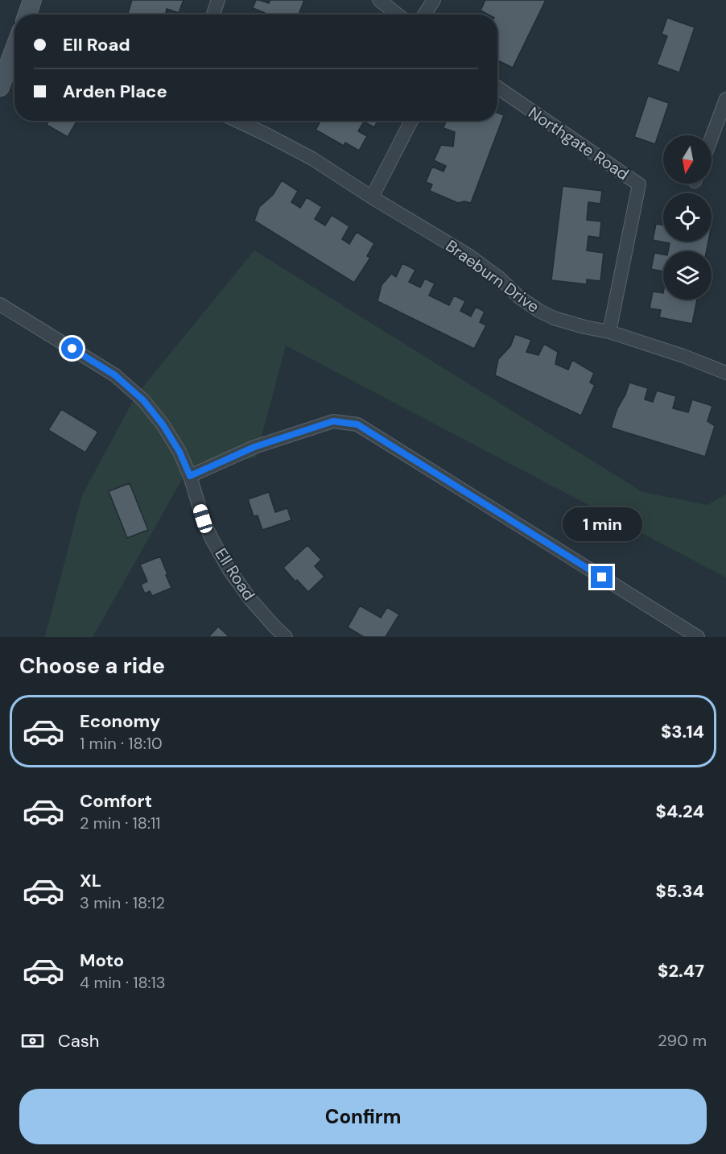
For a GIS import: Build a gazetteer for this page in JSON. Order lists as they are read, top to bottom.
{
  "streets": {
    "street": ["Northgate Road", "Braeburn Drive", "Ell Road"]
  },
  "crossings": [
    ["Northgate Road", "Braeburn Drive"]
  ],
  "north": "bottom",
  "page": {
    "banner": ["Ell Road", "Arden Place"],
    "bubble": "1 min",
    "heading": "Choose a ride",
    "list": [
      {
        "name": "Economy",
        "note": "1 min · 18:10",
        "value": "$3.14"
      },
      {
        "name": "Comfort",
        "note": "2 min · 18:11",
        "value": "$4.24"
      },
      {
        "name": "XL",
        "note": "3 min · 18:12",
        "value": "$5.34"
      },
      {
        "name": "Moto",
        "note": "4 min · 18:13",
        "value": "$2.47"
      }
    ],
    "pay": ["Cash", "290 m"],
    "buttons": "Confirm"
  }
}
